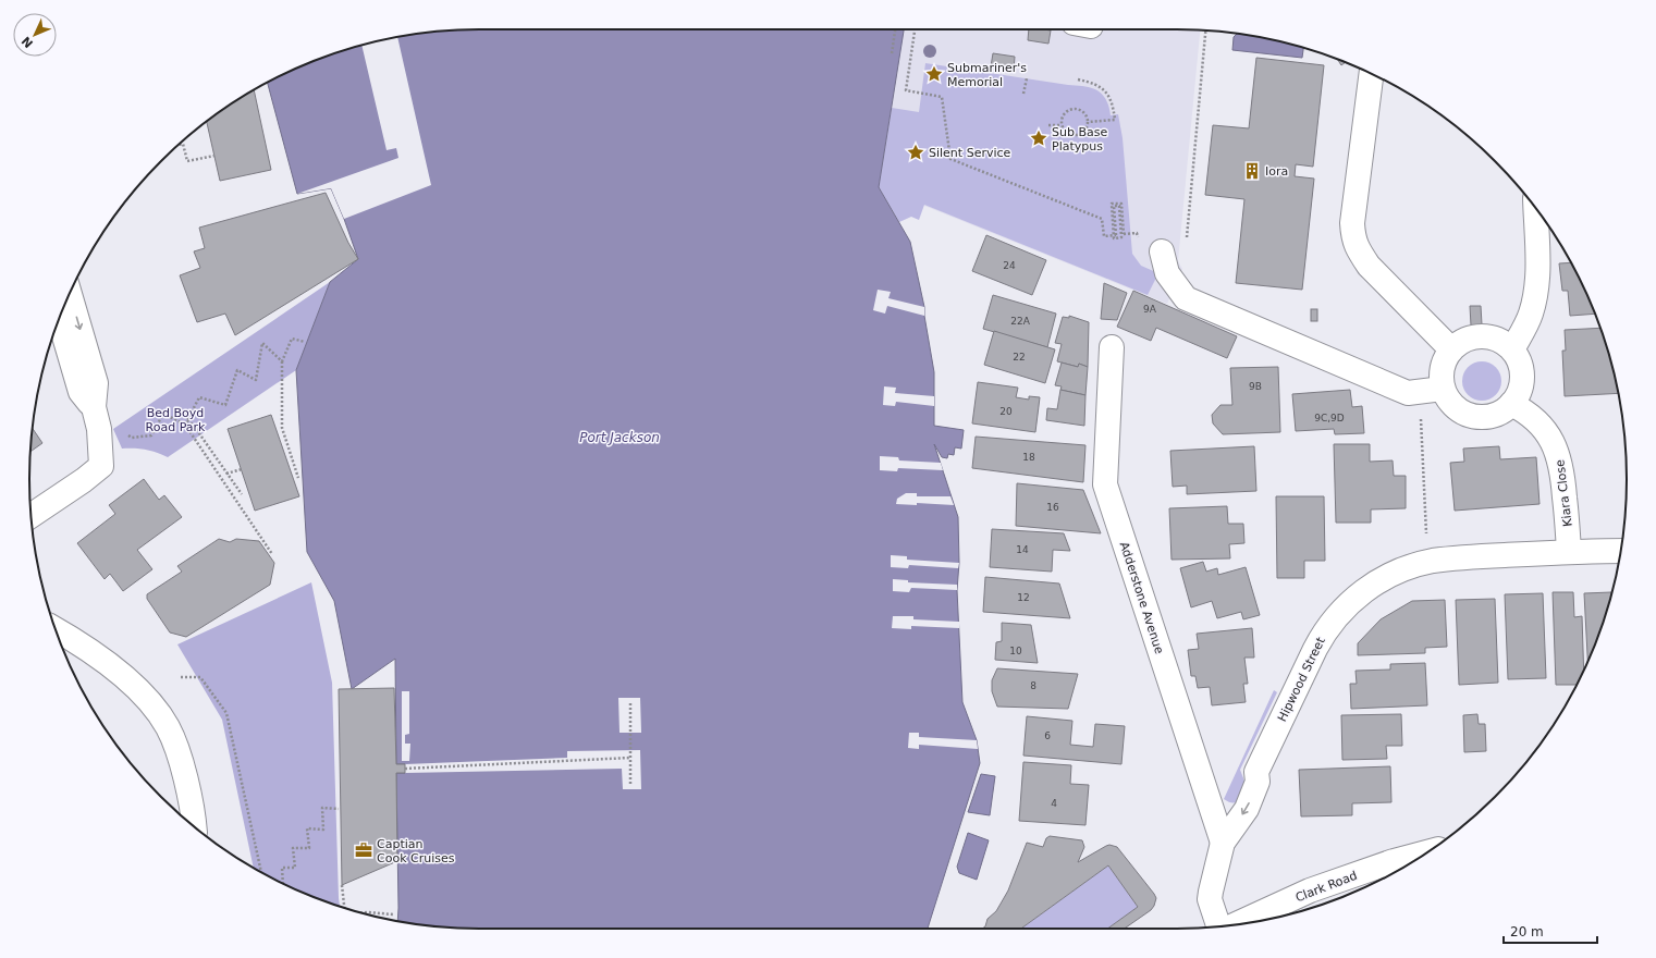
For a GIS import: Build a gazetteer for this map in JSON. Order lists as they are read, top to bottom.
{
  "streets": {
    "street": [
      "Kiara Close",
      "Adderstone Avenue",
      "Hipwood Street",
      "Clark Road"
    ]
  },
  "crossings": [
    ["Kiara Close", "Hipwood Street"],
    ["Adderstone Avenue", "Hipwood Street"]
  ],
  "one_way": ["Hipwood Street"],
  "water": ["Port Jackson"],
  "parks": ["Bed Boyd Road Park"],
  "places": {
    "place": ["Submariner's Memorial", "Sub Base Platypus", "Silent Service"],
    "building": ["Iora"],
    "office": ["Captian Cook Cruises"]
  },
  "house_numbers": [
    "24",
    "9A",
    "22A",
    "22",
    "9B",
    "20",
    "9C,9D",
    "18",
    "16",
    "14",
    "12",
    "10",
    "8",
    "6",
    "4"
  ],
  "scale_bar": "20 m",
  "north": "bottom left"
}
